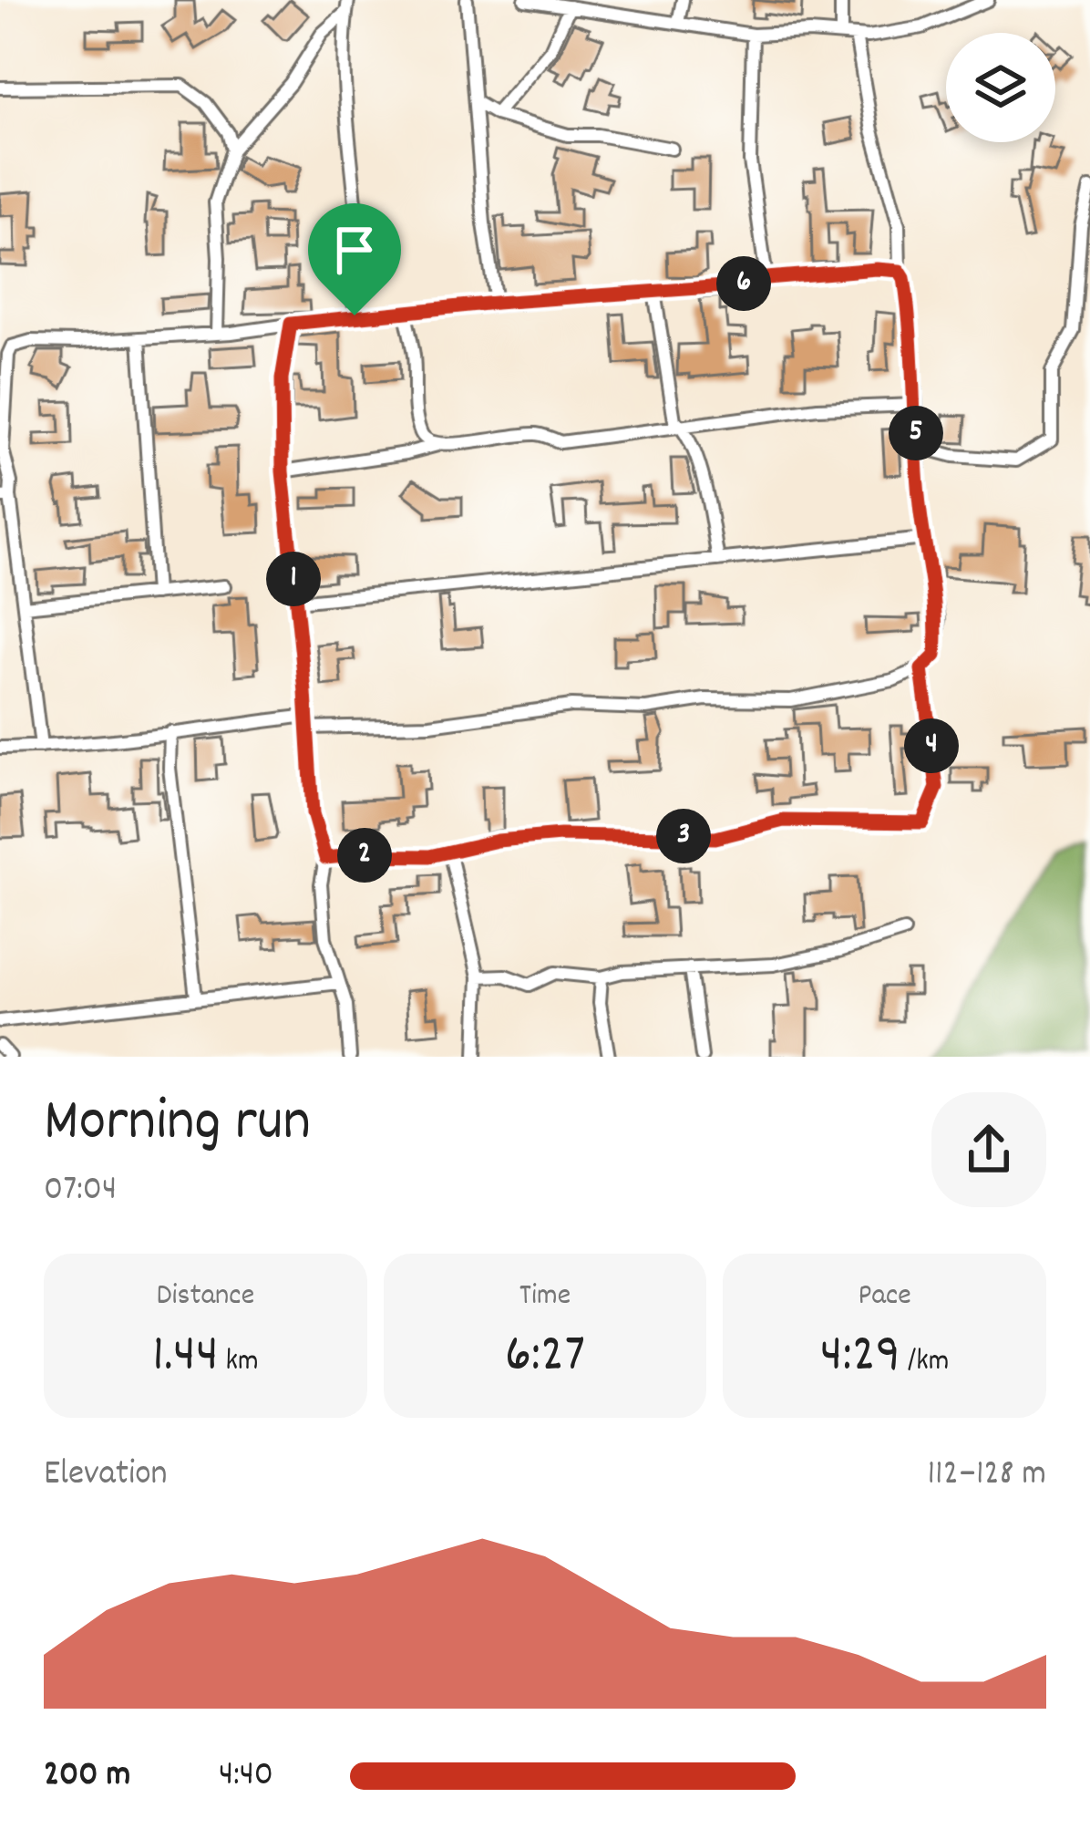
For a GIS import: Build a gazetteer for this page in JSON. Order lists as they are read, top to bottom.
{
  "page": {
    "pins": [
      "6",
      "5",
      "1",
      "4",
      "3",
      "2"
    ],
    "heading": ["Morning run", "07:04"],
    "stats": [
      ["Distance", "1.44 km"],
      ["Time", "6:27"],
      ["Pace", "4:29 /km"]
    ],
    "chart": ["Elevation", "112–128 m"],
    "list": [
      {
        "name": "200 m",
        "note": "4:40"
      }
    ]
  }
}
